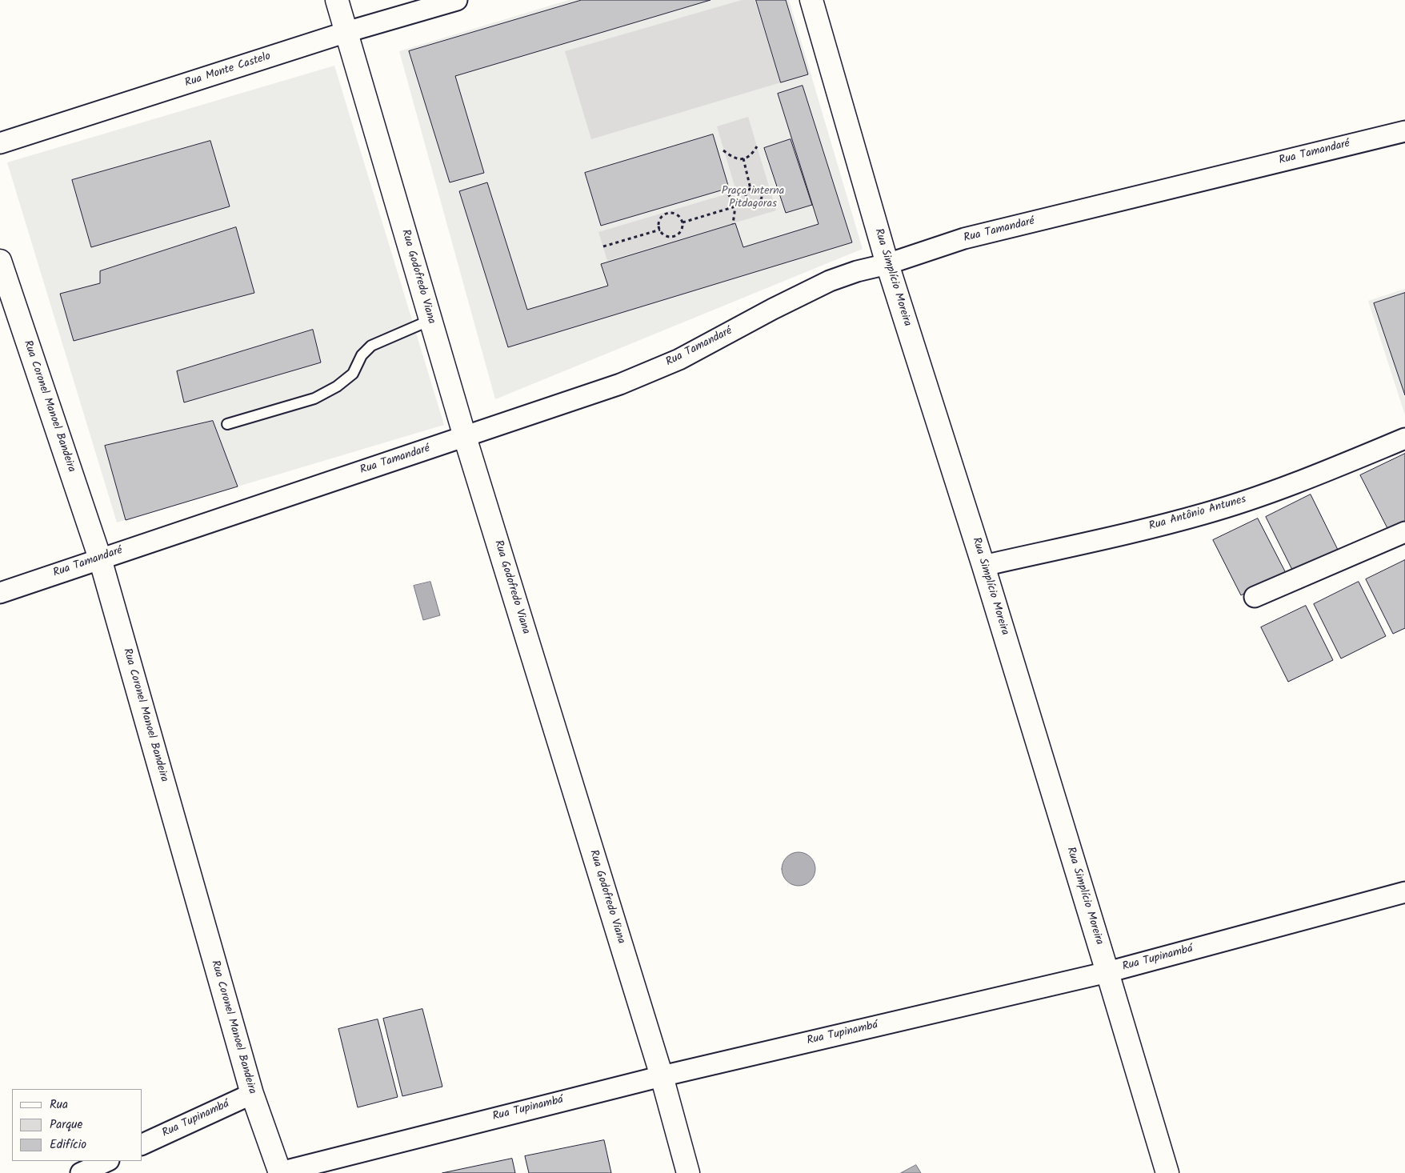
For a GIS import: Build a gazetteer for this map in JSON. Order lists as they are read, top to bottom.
{
  "streets": {
    "street": [
      "Rua Monte Castelo",
      "Rua Tamandaré",
      "Rua Godofredo Viana",
      "Rua Simplício Moreira",
      "Rua Coronel Manoel Bandeira",
      "Rua Antônio Antunes",
      "Rua Tupinambá"
    ]
  },
  "crossings": [
    ["Rua Monte Castelo", "Rua Godofredo Viana"],
    ["Rua Tamandaré", "Rua Godofredo Viana"],
    ["Rua Tamandaré", "Rua Simplício Moreira"],
    ["Rua Tamandaré", "Rua Coronel Manoel Bandeira"],
    ["Rua Godofredo Viana", "Rua Tupinambá"],
    ["Rua Simplício Moreira", "Rua Antônio Antunes"],
    ["Rua Simplício Moreira", "Rua Tupinambá"],
    ["Rua Coronel Manoel Bandeira", "Rua Tupinambá"]
  ],
  "parks": ["Praça interna Pitdagoras"],
  "legend": ["Rua", "Parque", "Edifício"]
}
